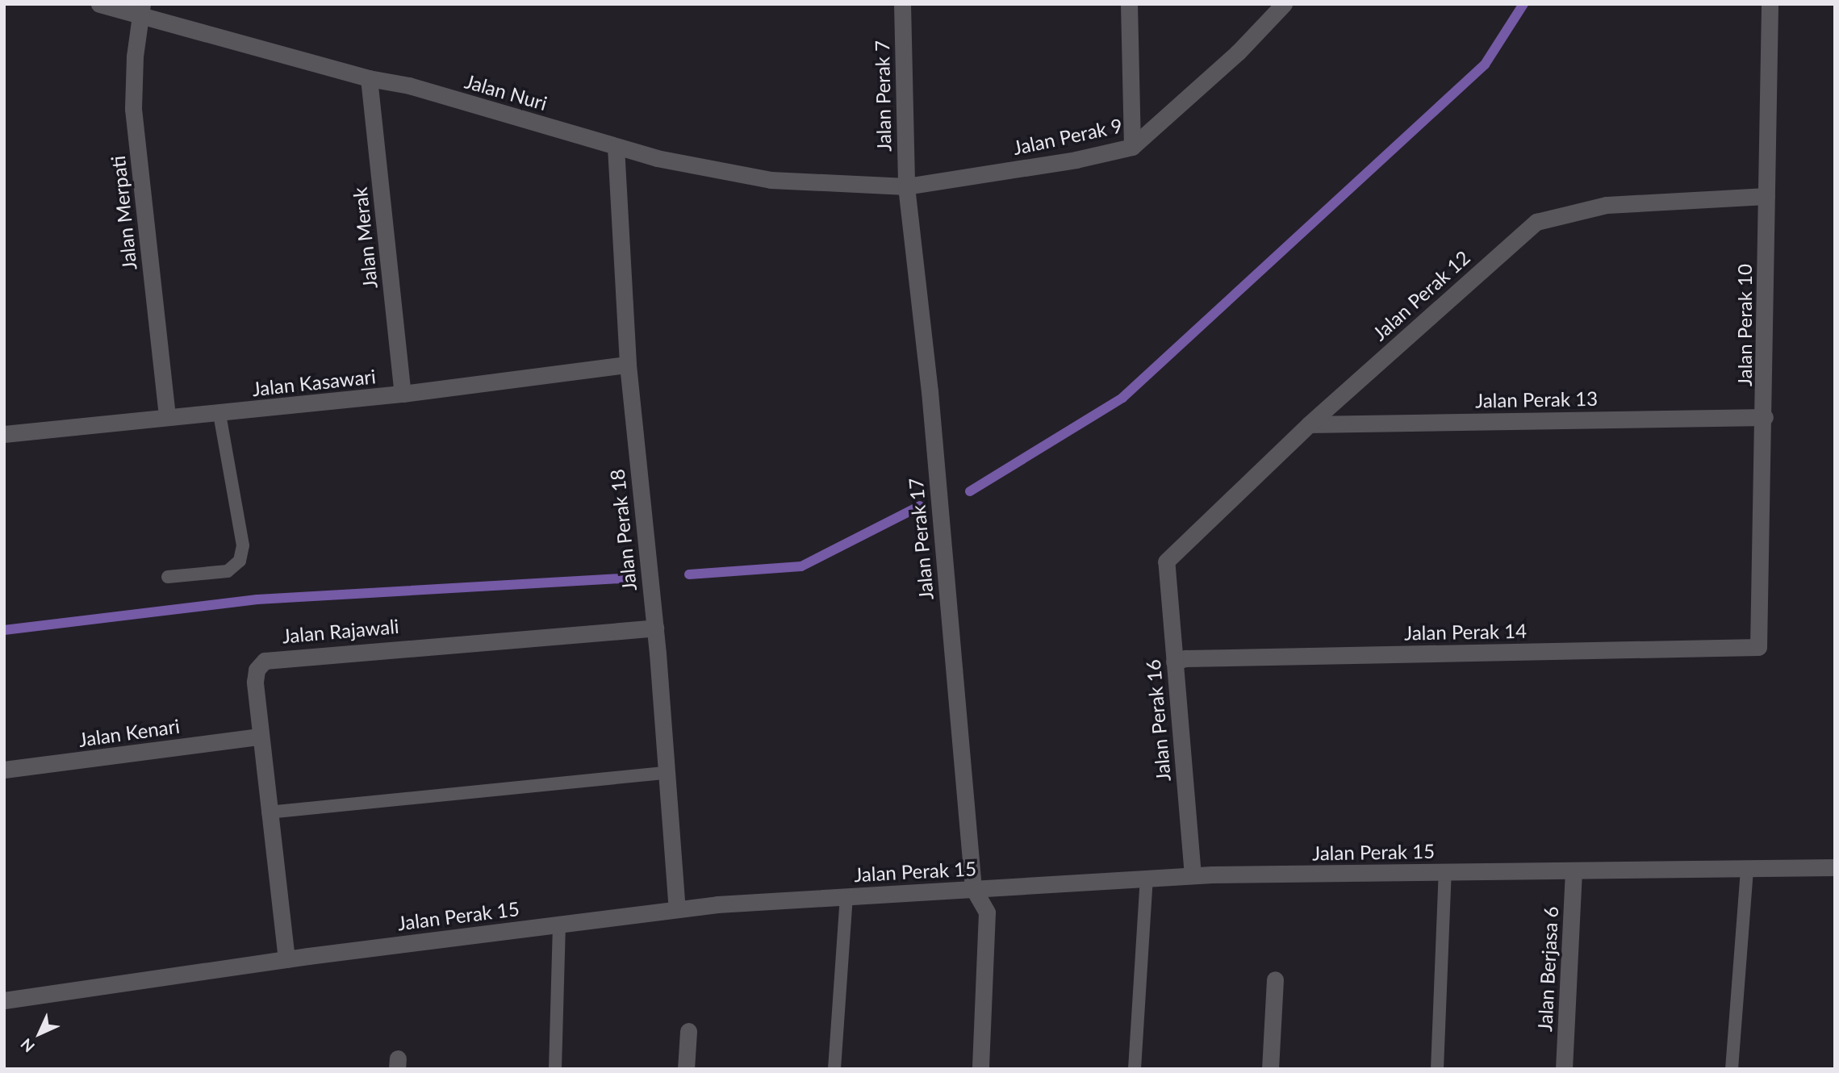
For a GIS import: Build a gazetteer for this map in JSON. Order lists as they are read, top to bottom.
{
  "streets": {
    "street": [
      "Jalan Nuri",
      "Jalan Perak 7",
      "Jalan Perak 9",
      "Jalan Merpati",
      "Jalan Merak",
      "Jalan Perak 12",
      "Jalan Perak 10",
      "Jalan Kasawari",
      "Jalan Perak 13",
      "Jalan Perak 18",
      "Jalan Perak 17",
      "Jalan Rajawali",
      "Jalan Perak 14",
      "Jalan Perak 16",
      "Jalan Kenari",
      "Jalan Perak 15",
      "Jalan Berjasa 6"
    ]
  },
  "crossings": [
    ["Jalan Nuri", "Jalan Perak 7"],
    ["Jalan Nuri", "Jalan Perak 9"],
    ["Jalan Nuri", "Jalan Merpati"],
    ["Jalan Nuri", "Jalan Merak"],
    ["Jalan Nuri", "Jalan Perak 18"],
    ["Jalan Nuri", "Jalan Perak 17"],
    ["Jalan Perak 7", "Jalan Perak 9"],
    ["Jalan Perak 7", "Jalan Perak 17"],
    ["Jalan Perak 9", "Jalan Perak 17"],
    ["Jalan Merpati", "Jalan Kasawari"],
    ["Jalan Merak", "Jalan Kasawari"],
    ["Jalan Perak 12", "Jalan Perak 10"],
    ["Jalan Perak 12", "Jalan Perak 13"],
    ["Jalan Perak 12", "Jalan Perak 16"],
    ["Jalan Perak 10", "Jalan Perak 13"],
    ["Jalan Perak 10", "Jalan Perak 14"],
    ["Jalan Kasawari", "Jalan Perak 18"],
    ["Jalan Perak 18", "Jalan Rajawali"],
    ["Jalan Perak 18", "Jalan Perak 15"],
    ["Jalan Perak 17", "Jalan Perak 15"],
    ["Jalan Rajawali", "Jalan Kenari"],
    ["Jalan Rajawali", "Jalan Perak 15"],
    ["Jalan Perak 14", "Jalan Perak 16"],
    ["Jalan Perak 16", "Jalan Perak 15"],
    ["Jalan Perak 15", "Jalan Berjasa 6"]
  ],
  "north": "bottom left"
}
